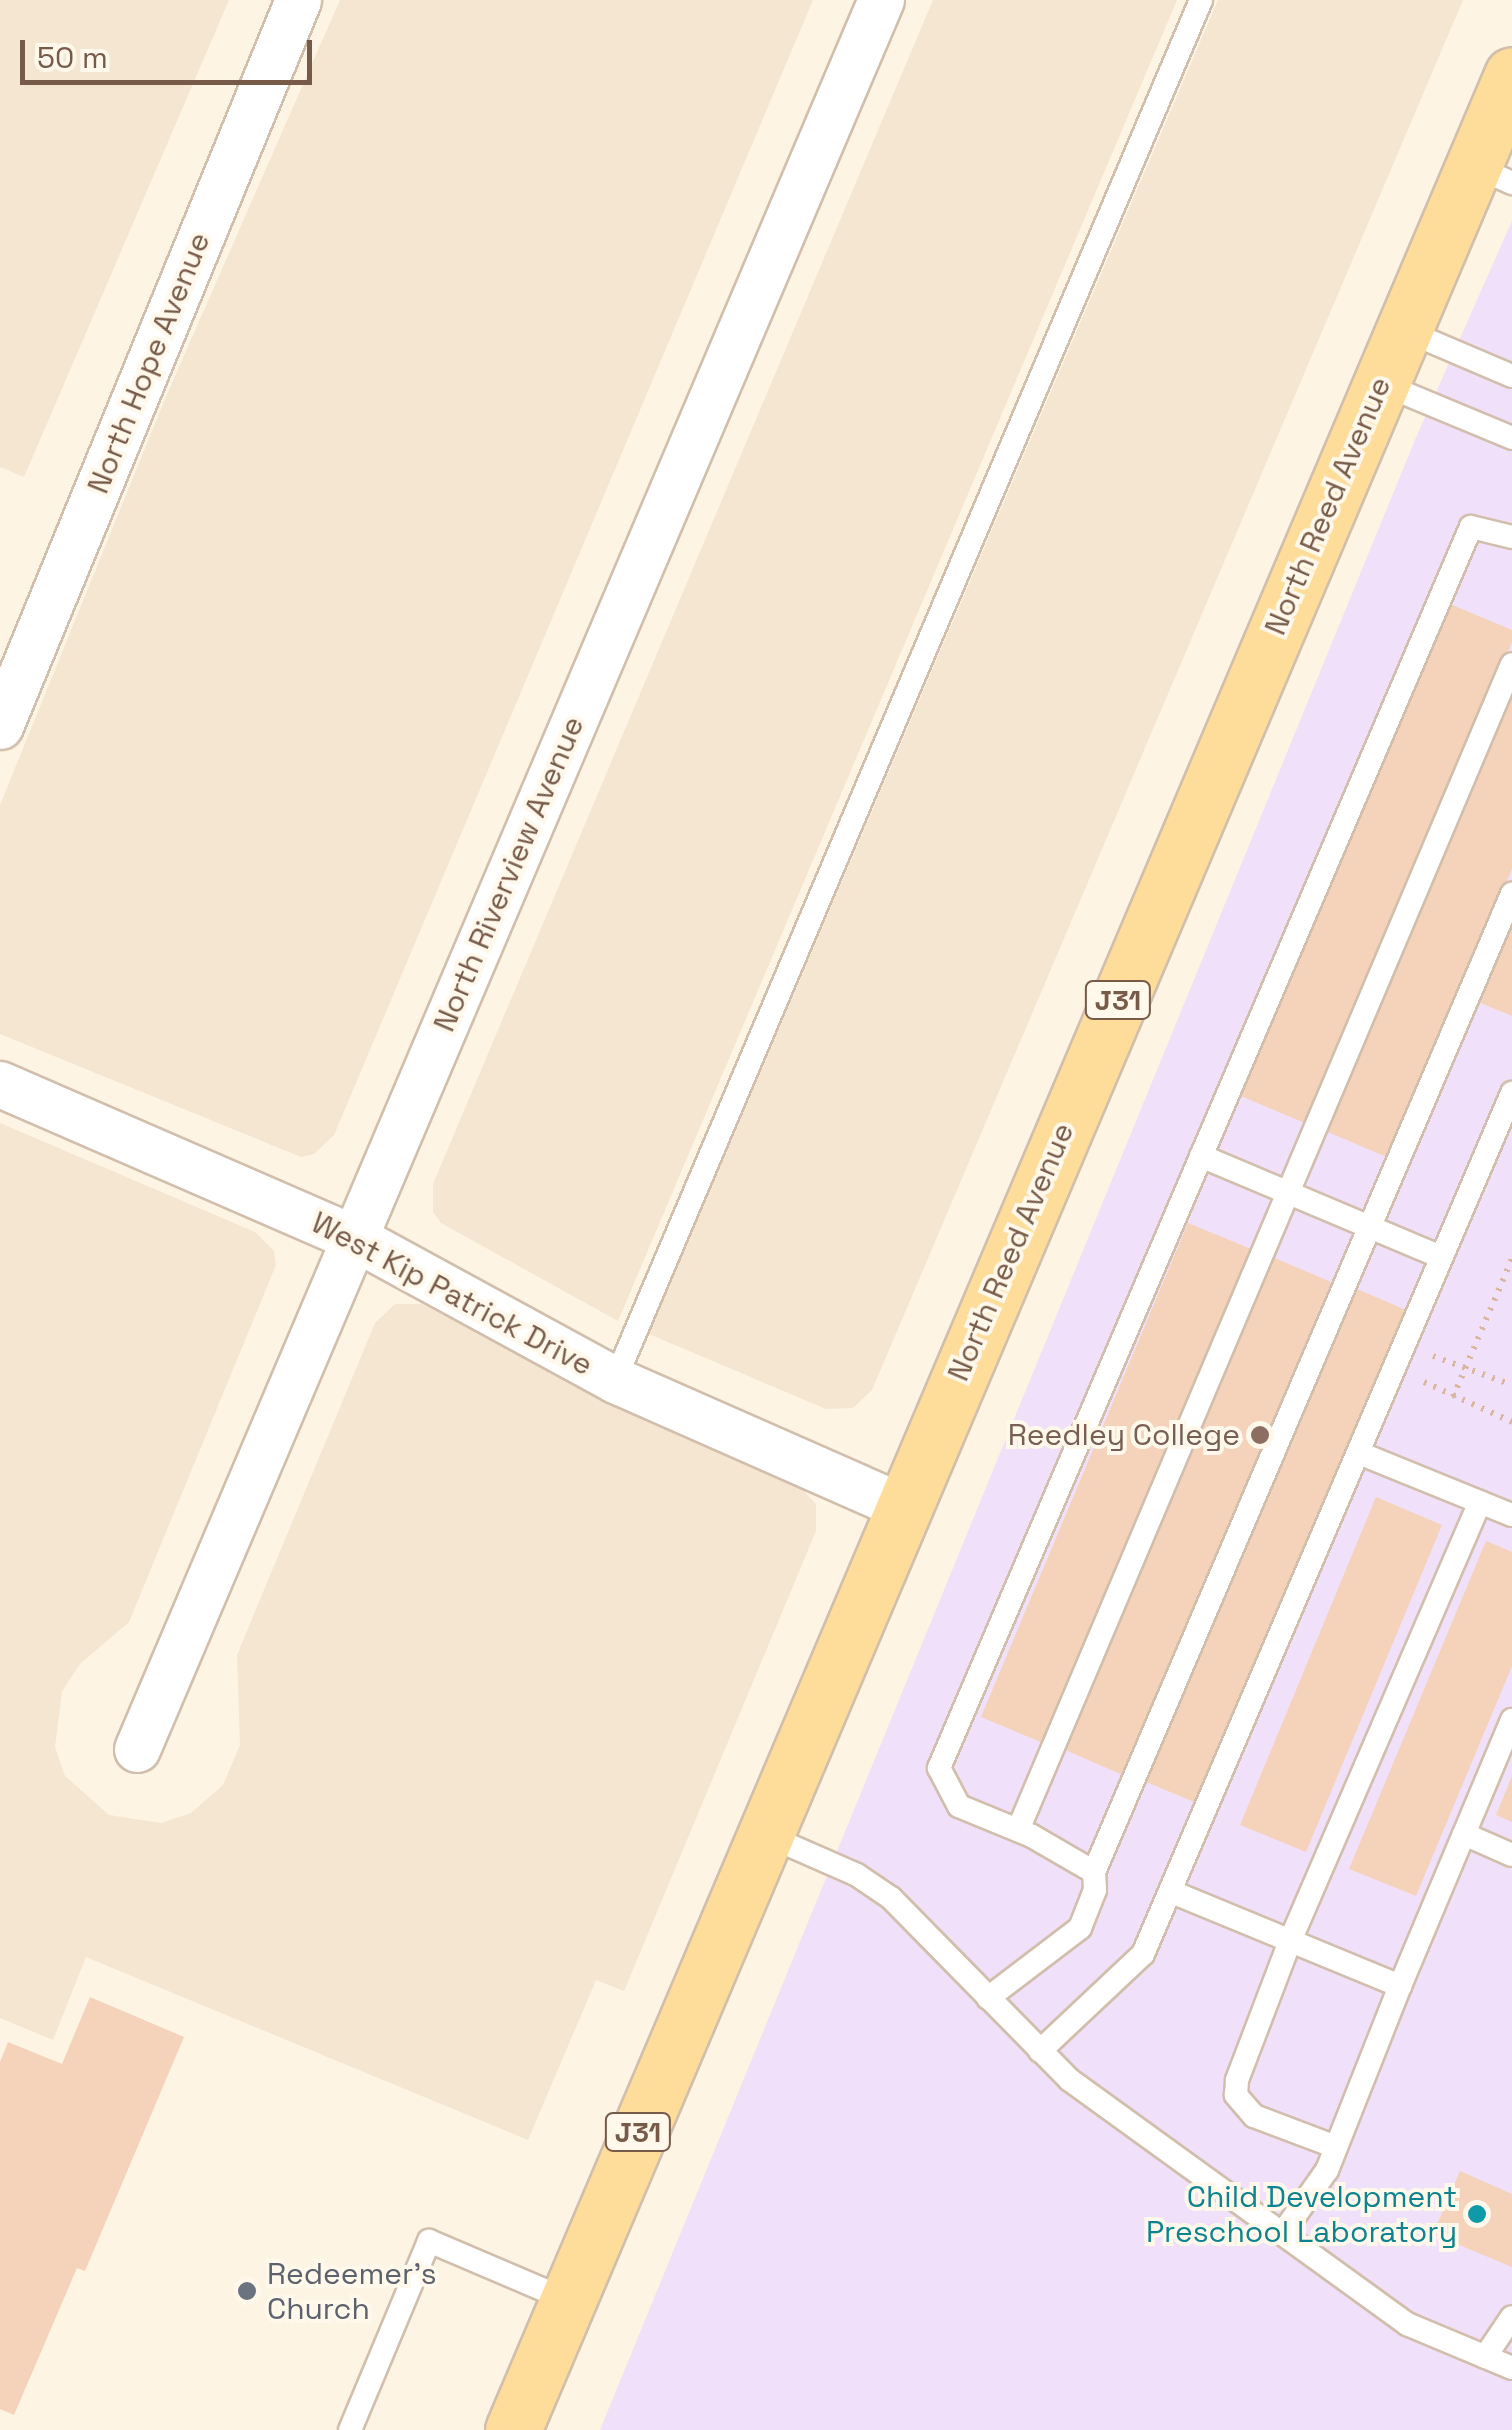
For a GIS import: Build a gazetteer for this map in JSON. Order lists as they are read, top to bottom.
{
  "streets": {
    "main road": ["North Reed Avenue", "J31"],
    "street": ["North Hope Avenue", "North Riverview Avenue", "West Kip Patrick Drive"]
  },
  "crossings": [
    ["North Reed Avenue", "West Kip Patrick Drive"],
    ["North Riverview Avenue", "West Kip Patrick Drive"]
  ],
  "places": ["Reedley College", "Child Development Preschool Laboratory", "Redeemer's Church"],
  "scale_bar": "50 m"
}
